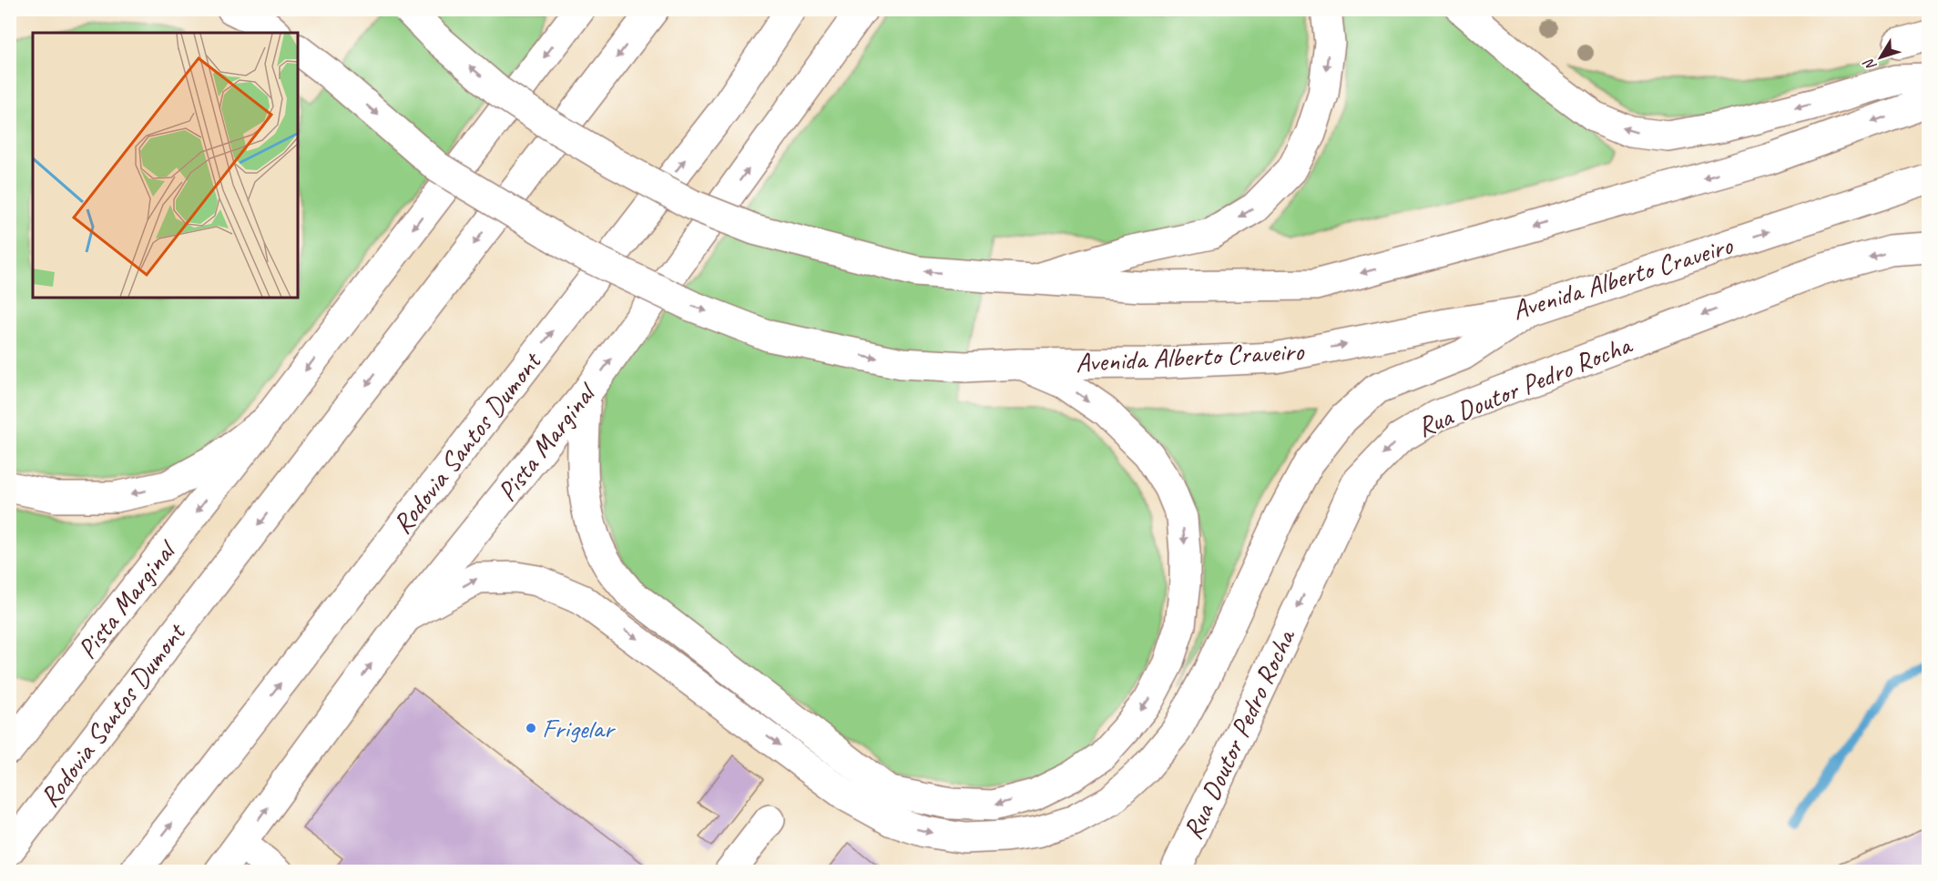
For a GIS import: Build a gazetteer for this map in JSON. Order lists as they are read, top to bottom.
{
  "streets": {
    "main road": [
      "Avenida Alberto Craveiro",
      "Rua Doutor Pedro Rocha",
      "Rodovia Santos Dumont",
      "Pista Marginal"
    ]
  },
  "one_way": ["Rua Doutor Pedro Rocha"],
  "places": ["Frigelar"],
  "north": "bottom left"
}
